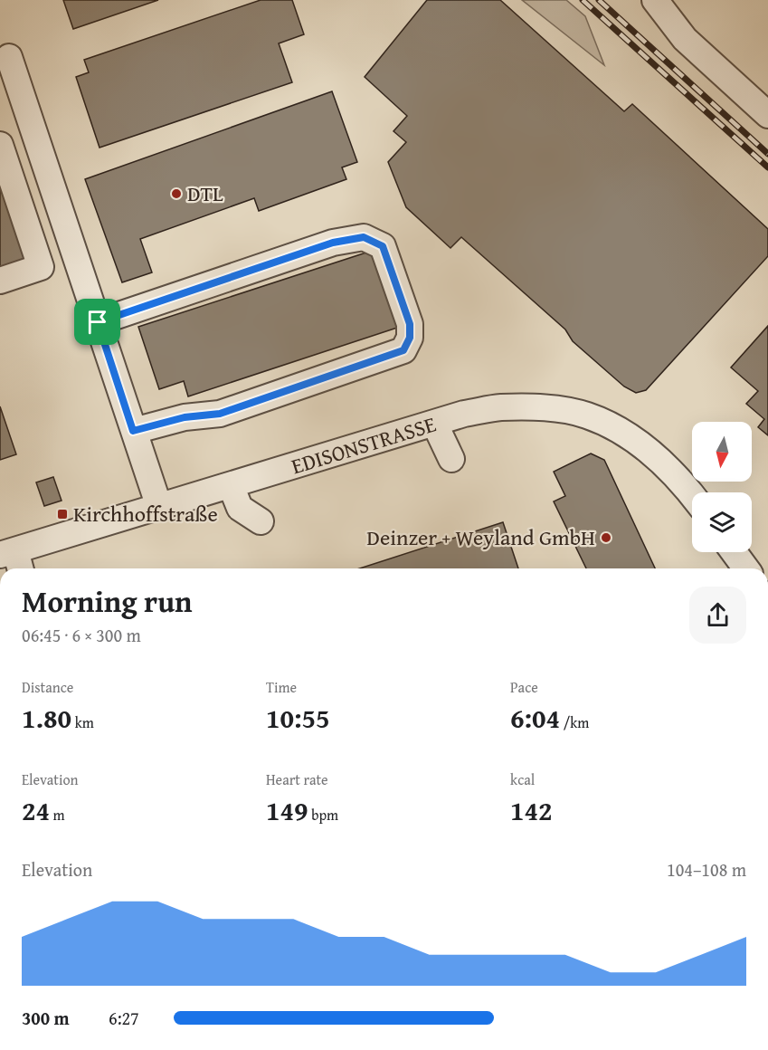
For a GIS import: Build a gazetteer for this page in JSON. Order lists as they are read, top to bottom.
{
  "streets": {
    "street": ["EDISONSTRASSE"]
  },
  "places": {
    "other": ["DTL", "Deinzer + Weyland GmbH"],
    "transit": ["Kirchhoffstraße"]
  },
  "north": "bottom",
  "page": {
    "heading": ["Morning run", "06:45 · 6 × 300 m"],
    "stats": [
      ["Distance", "1.80 km"],
      ["Time", "10:55"],
      ["Pace", "6:04 /km"],
      ["Elevation", "24 m"],
      ["Heart rate", "149 bpm"],
      ["kcal", "142"]
    ],
    "chart": ["Elevation", "104–108 m"],
    "list": [
      {
        "name": "300 m",
        "note": "6:27"
      }
    ]
  }
}
